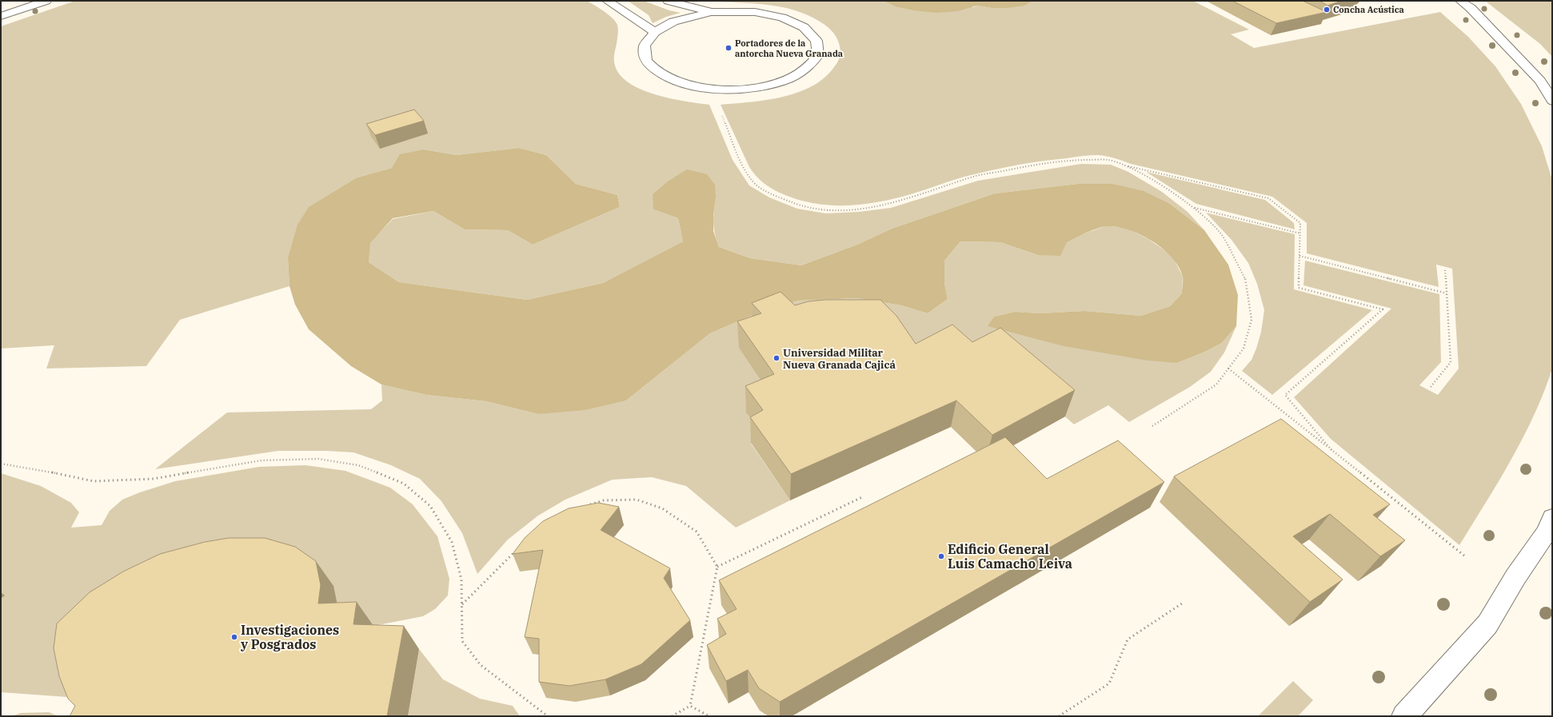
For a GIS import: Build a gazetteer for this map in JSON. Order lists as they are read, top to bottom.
{
  "places": [
    "Concha Acústica",
    "Portadores de la antorcha Nueva Granada",
    "Universidad Militar Nueva Granada Cajicá",
    "Edificio General Luis Camacho Leiva",
    "Investigaciones y Posgrados"
  ]
}
